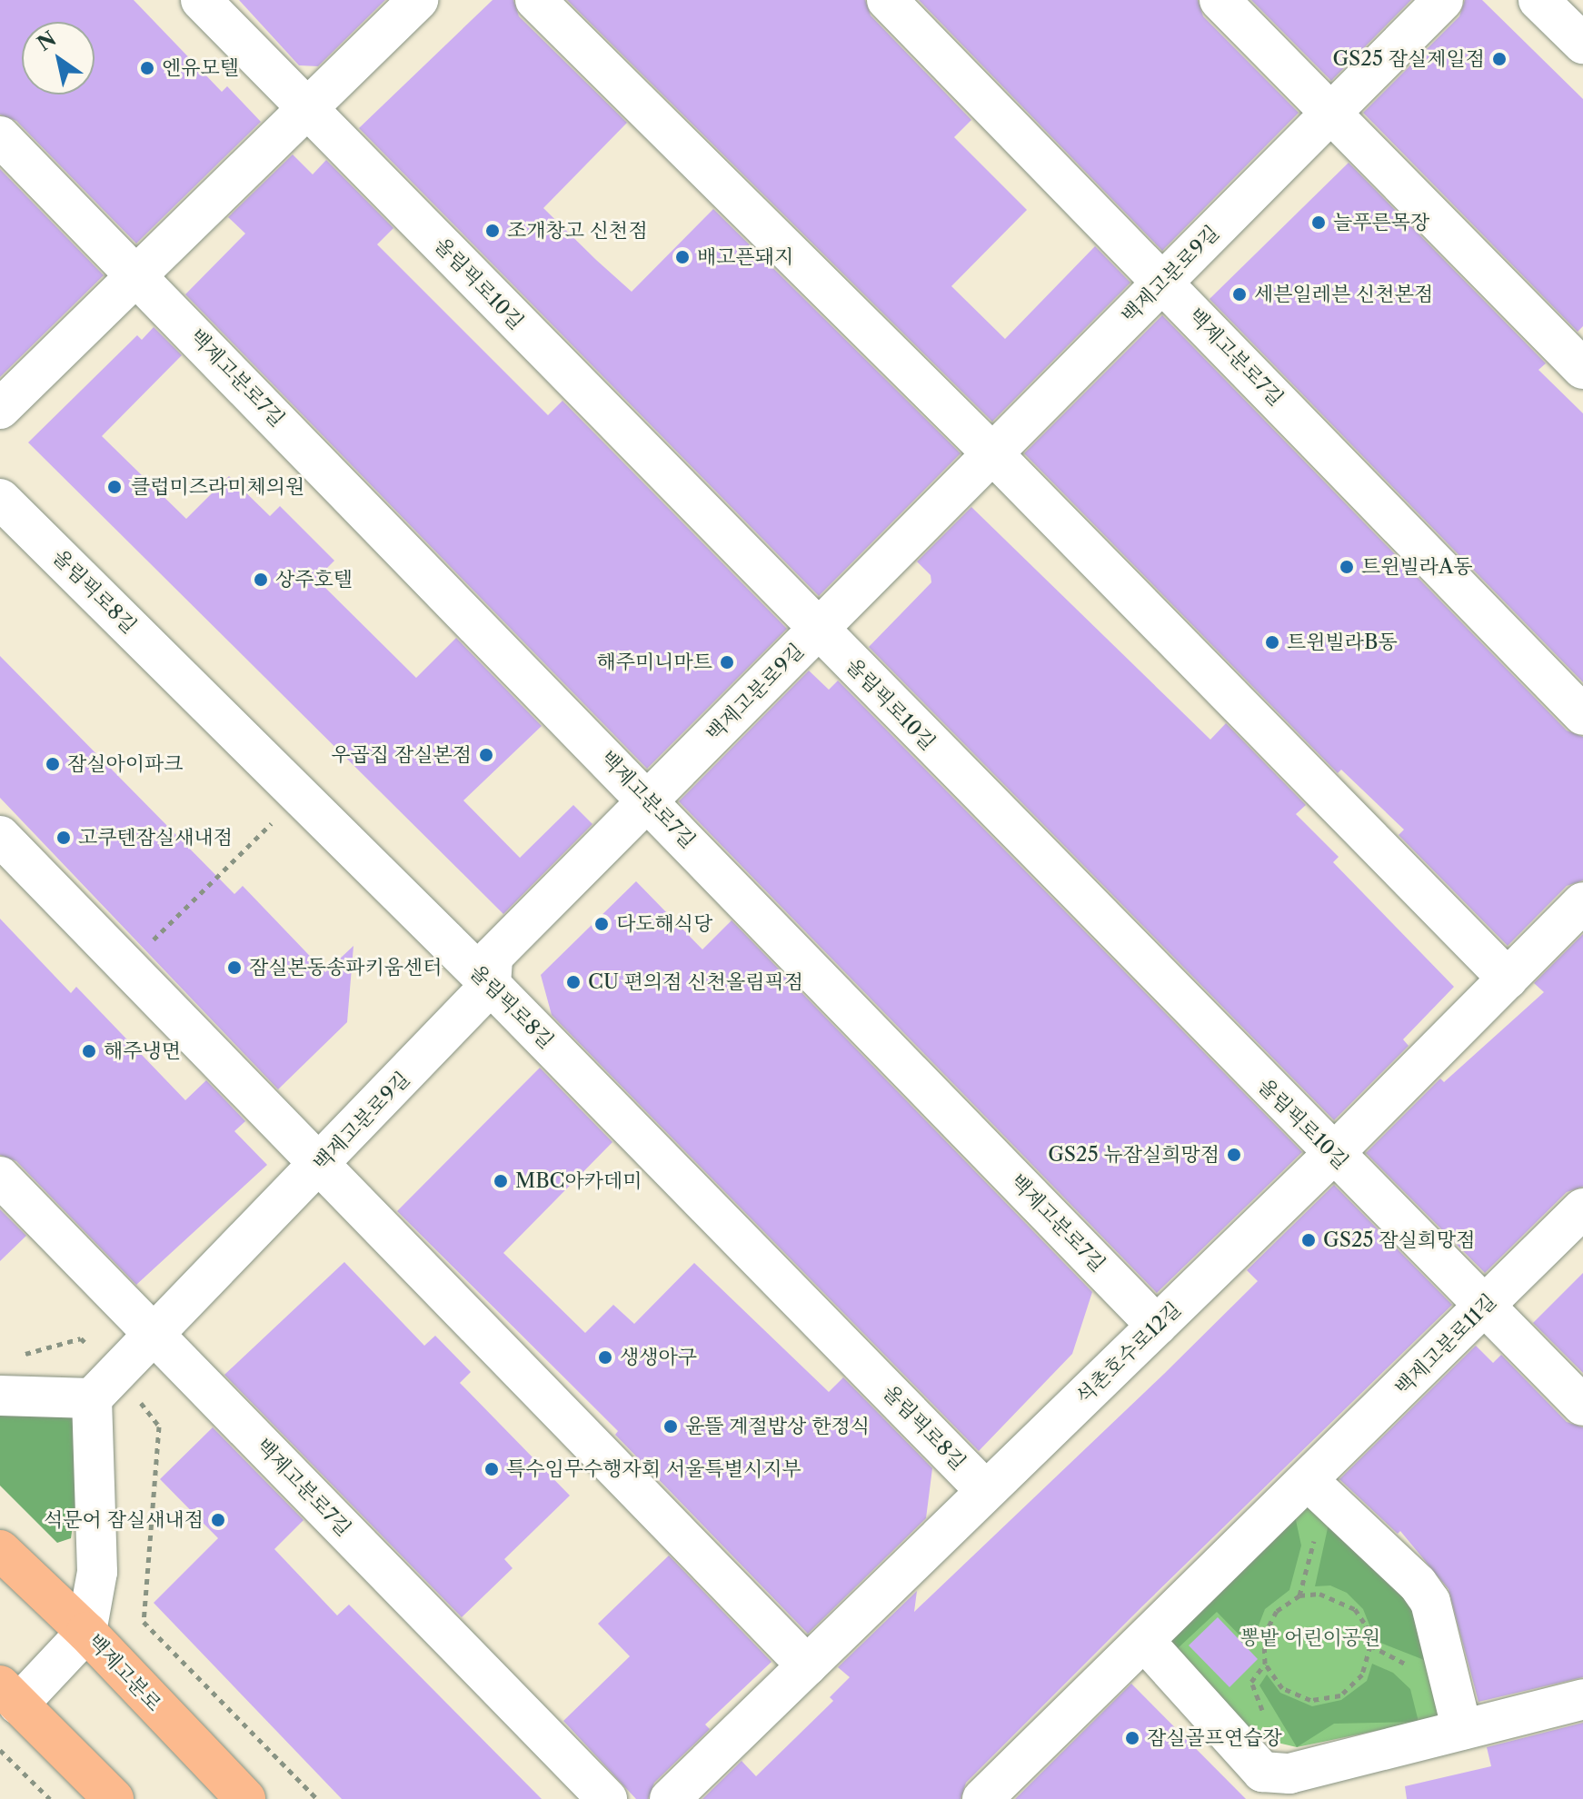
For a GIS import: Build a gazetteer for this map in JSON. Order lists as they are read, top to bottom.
{
  "streets": {
    "main road": ["백제고분로"],
    "street": [
      "백제고분로9길",
      "올림픽로10길",
      "백제고분로7길",
      "올림픽로8길",
      "백제고분로11길",
      "석촌호수로12길"
    ]
  },
  "crossings": [
    ["백제고분로9길", "올림픽로10길"],
    ["백제고분로9길", "백제고분로7길"],
    ["백제고분로9길", "올림픽로8길"],
    ["올림픽로10길", "백제고분로11길"],
    ["올림픽로10길", "석촌호수로12길"],
    ["백제고분로7길", "석촌호수로12길"],
    ["올림픽로8길", "석촌호수로12길"]
  ],
  "parks": ["뽕밭 어린이공원"],
  "places": [
    "GS25 잠실제일점",
    "엔유모텔",
    "늘푸른목장",
    "조개창고 신천점",
    "배고픈돼지",
    "세븐일레븐 신천본점",
    "클럽미즈라미체의원",
    "트윈빌라A동",
    "상주호텔",
    "트윈빌라B동",
    "해주미니마트",
    "우곱집 잠실본점",
    "잠실아이파크",
    "고쿠텐잠실새내점",
    "다도해식당",
    "잠실본동송파키움센터",
    "CU 편의점 신천올림픽점",
    "해주냉면",
    "GS25 뉴잠실희망점",
    "MBC아카데미",
    "GS25 잠실희망점",
    "생생아구",
    "윤뜰 계절밥상 한정식",
    "특수임무수행자회 서울특별시지부",
    "석문어 잠실새내점",
    "잠실골프연습장"
  ],
  "north": "top left"
}
